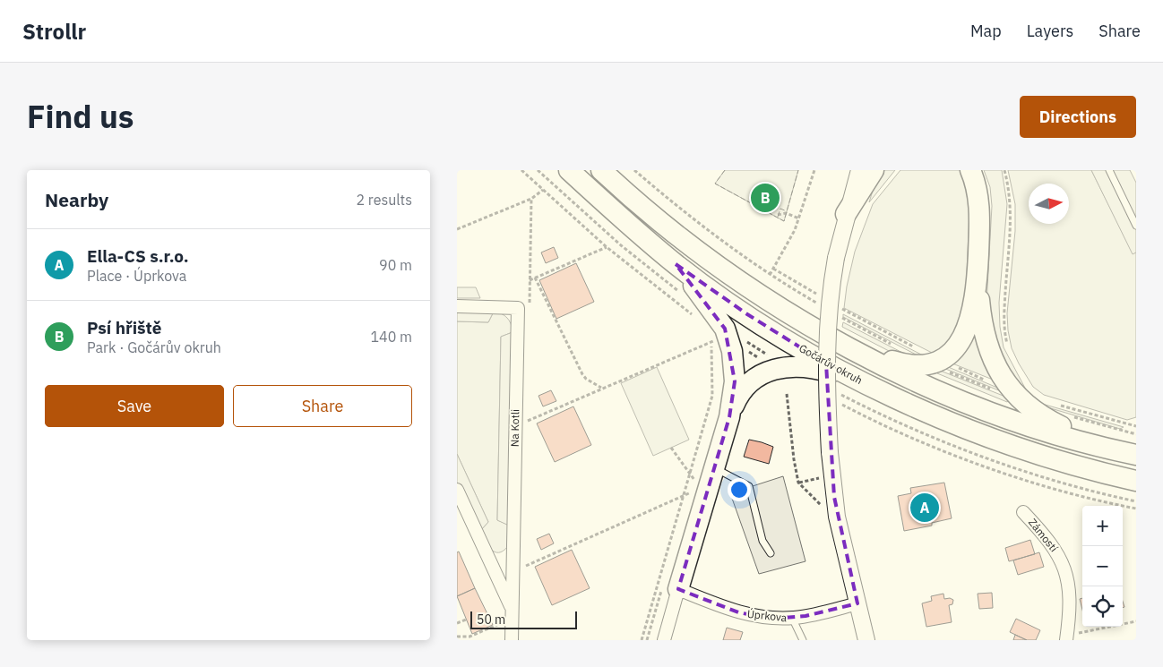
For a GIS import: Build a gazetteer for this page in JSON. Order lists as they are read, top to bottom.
{
  "streets": {
    "main road": ["Gočárův okruh"],
    "street": ["Na Kotli", "Zámostí", "Úprkova"]
  },
  "scale_bar": "50 m",
  "north": "right",
  "page": {
    "header": "Strollr",
    "nav": ["Map", "Layers", "Share"],
    "title": "Find us",
    "buttons": [
      "Directions",
      ["Save", "Share"]
    ],
    "heading": ["Nearby", "2 results"],
    "pins": ["B", "A"],
    "list": [
      {
        "mark": "A",
        "name": "Ella-CS s.r.o.",
        "note": "Place · Úprkova",
        "value": "90 m"
      },
      {
        "mark": "B",
        "name": "Psí hřiště",
        "note": "Park · Gočárův okruh",
        "value": "140 m"
      }
    ],
    "map_buttons": ["+", "−"],
    "scale": "50 m"
  }
}
